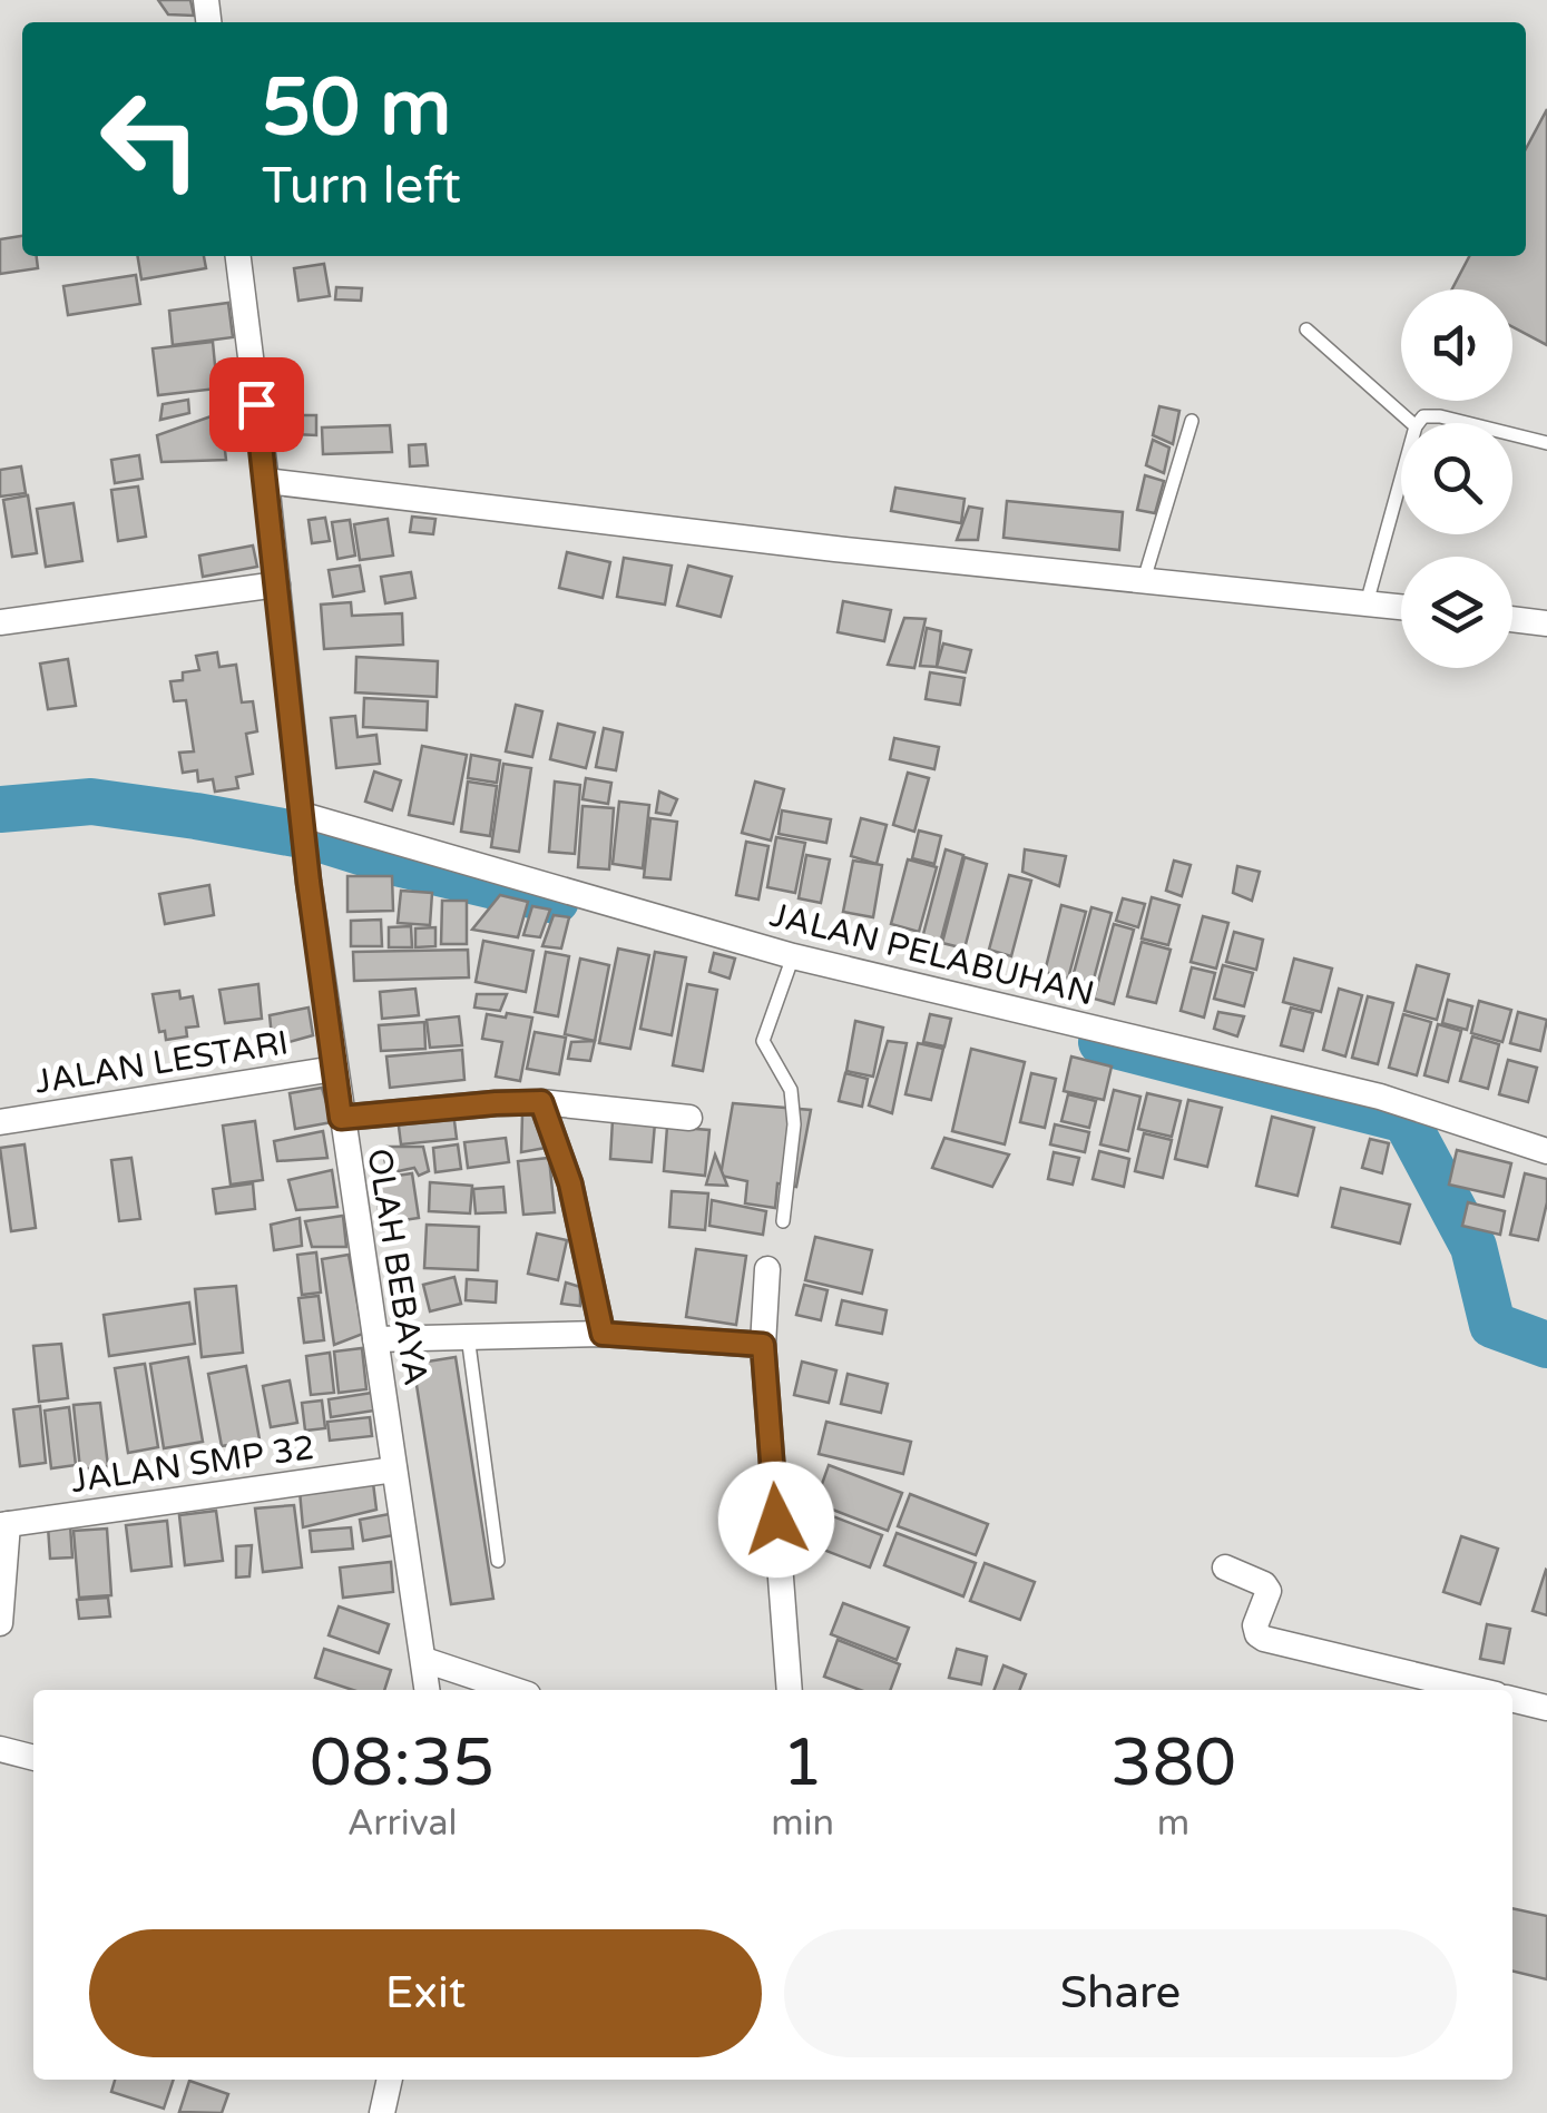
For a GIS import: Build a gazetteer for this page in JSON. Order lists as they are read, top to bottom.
{
  "streets": {
    "street": [
      "JALAN PELABUHAN",
      "JALAN LESTARI",
      "OLAH BEBAYA",
      "JALAN SMP 32"
    ]
  },
  "crossings": [
    ["JALAN PELABUHAN", "OLAH BEBAYA"],
    ["JALAN LESTARI", "OLAH BEBAYA"],
    ["OLAH BEBAYA", "JALAN SMP 32"]
  ],
  "page": {
    "turn": ["50 m", "Turn left"],
    "eta": [
      "08:35",
      "Arrival",
      "1",
      "min",
      "380",
      "m"
    ],
    "buttons": ["Exit", "Share"]
  }
}
